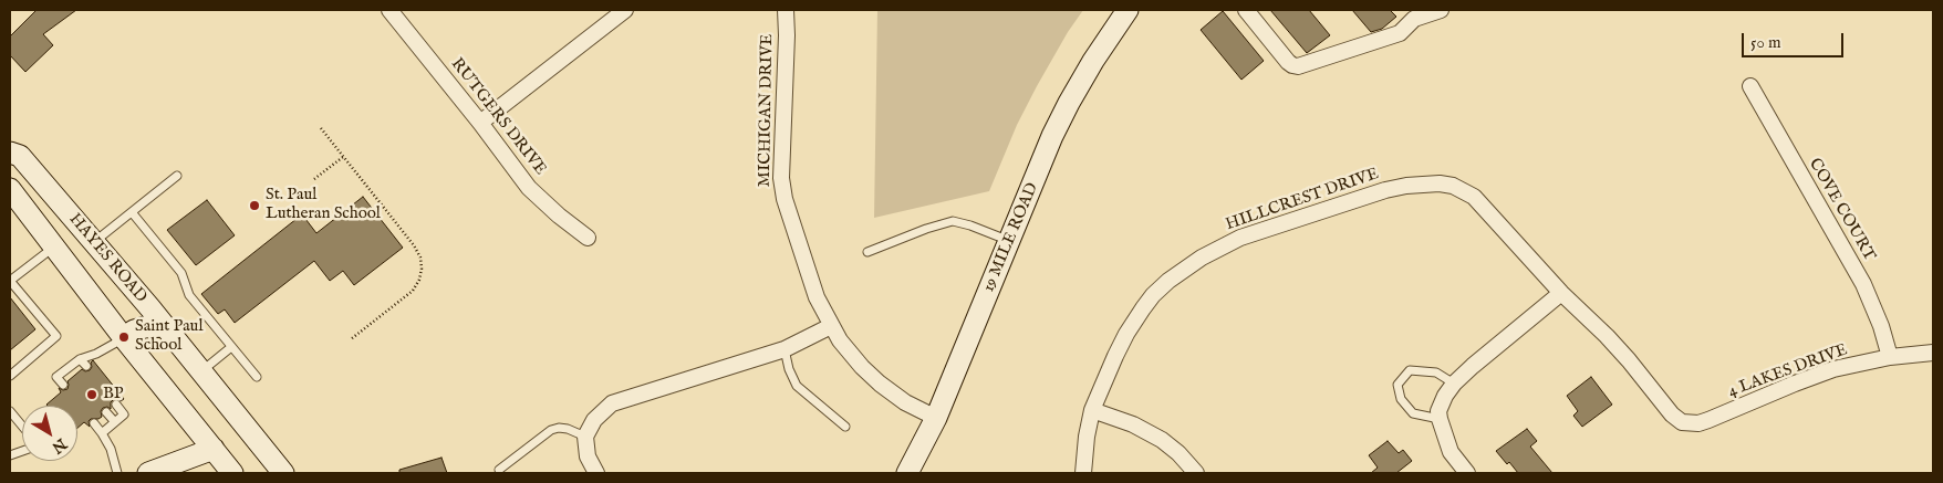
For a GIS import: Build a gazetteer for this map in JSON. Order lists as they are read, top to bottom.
{
  "streets": {
    "street": [
      "MICHIGAN DRIVE",
      "RUTGERS DRIVE",
      "HILLCREST DRIVE",
      "COVE COURT",
      "19 MILE ROAD",
      "HAYES ROAD",
      "4 LAKES DRIVE"
    ]
  },
  "crossings": [
    ["MICHIGAN DRIVE", "19 MILE ROAD"],
    ["HILLCREST DRIVE", "4 LAKES DRIVE"],
    ["COVE COURT", "4 LAKES DRIVE"]
  ],
  "places": ["St. Paul Lutheran School", "Saint Paul School", "BP"],
  "scale_bar": "50 m",
  "north": "bottom right"
}
